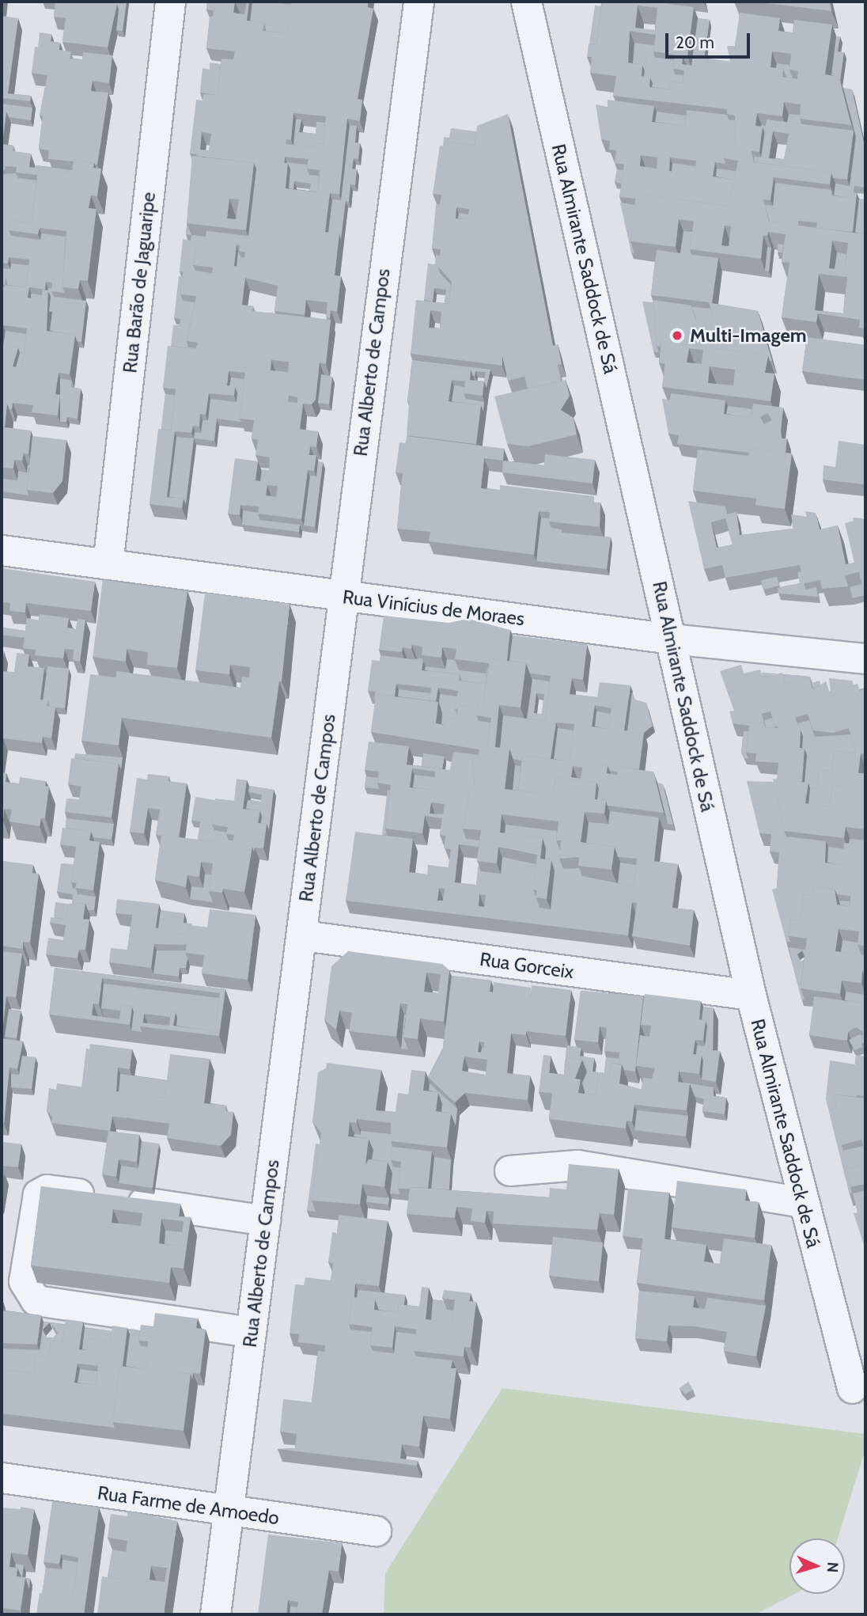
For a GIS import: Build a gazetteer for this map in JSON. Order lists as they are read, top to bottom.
{
  "streets": {
    "street": [
      "Rua Almirante Saddock de Sá",
      "Rua Barão de Jaguaripe",
      "Rua Alberto de Campos",
      "Rua Vinícius de Moraes",
      "Rua Gorceix",
      "Rua Farme de Amoedo"
    ]
  },
  "crossings": [
    ["Rua Almirante Saddock de Sá", "Rua Vinícius de Moraes"],
    ["Rua Almirante Saddock de Sá", "Rua Gorceix"],
    ["Rua Barão de Jaguaripe", "Rua Vinícius de Moraes"],
    ["Rua Alberto de Campos", "Rua Vinícius de Moraes"],
    ["Rua Alberto de Campos", "Rua Gorceix"],
    ["Rua Alberto de Campos", "Rua Farme de Amoedo"]
  ],
  "places": ["Multi-Imagem"],
  "scale_bar": "20 m",
  "north": "right"
}
